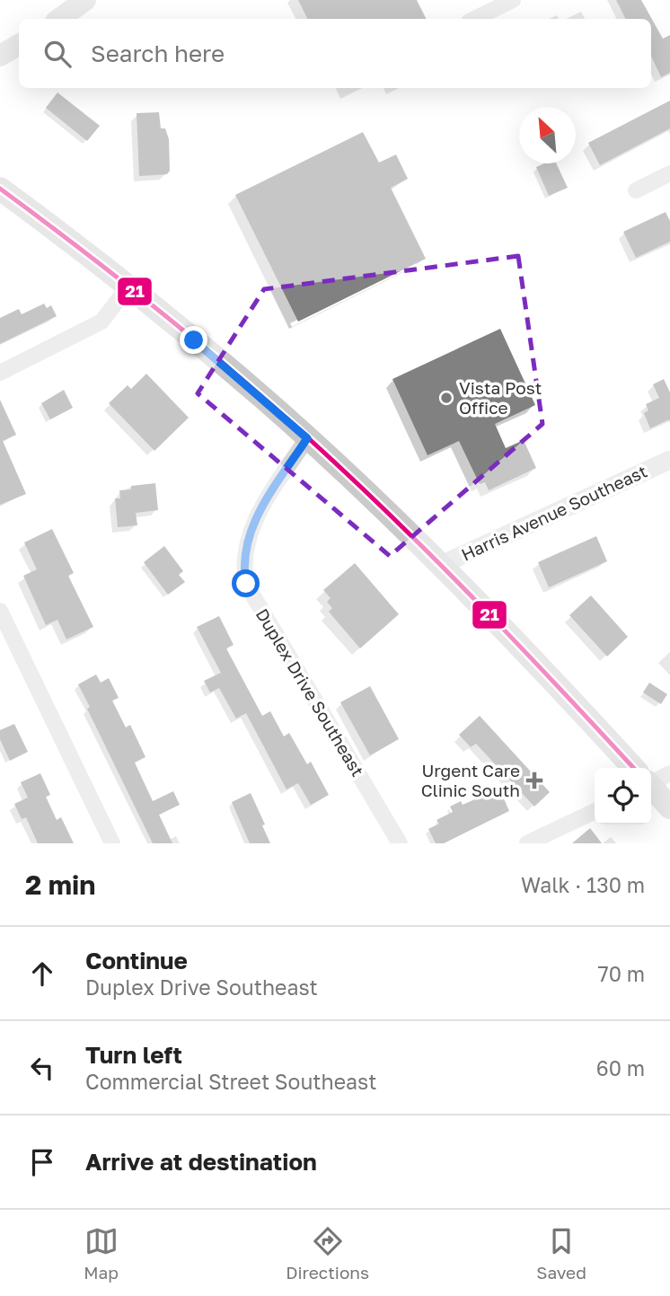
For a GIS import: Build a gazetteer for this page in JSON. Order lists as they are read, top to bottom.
{
  "streets": {
    "street": ["Harris Avenue Southeast", "Duplex Drive Southeast"]
  },
  "places": {
    "other": ["Vista Post Office"],
    "health": ["Urgent Care Clinic South"]
  },
  "lines": ["transit line 21"],
  "north": "top left",
  "page": {
    "search": "Search here",
    "heading": ["2 min", "Walk · 130 m"],
    "list": [
      ["Continue", "Duplex Drive Southeast", "70 m"],
      ["Turn left", "Commercial Street Southeast", "60 m"],
      "Arrive at destination"
    ],
    "nav": ["Map", "Directions", "Saved"]
  }
}
